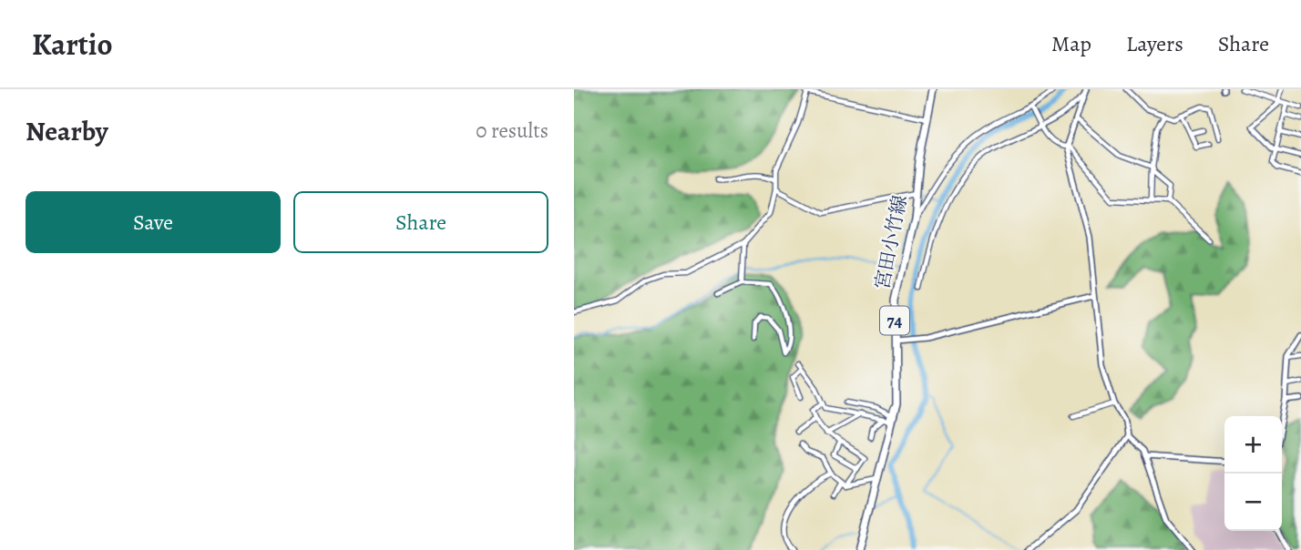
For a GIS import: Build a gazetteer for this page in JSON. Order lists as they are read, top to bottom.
{
  "streets": {
    "main road": ["宮田小竹線", "74"]
  },
  "page": {
    "header": "Kartio",
    "nav": ["Map", "Layers", "Share"],
    "heading": ["Nearby", "0 results"],
    "buttons": ["Save", "Share"],
    "map_buttons": ["+", "−"]
  }
}
